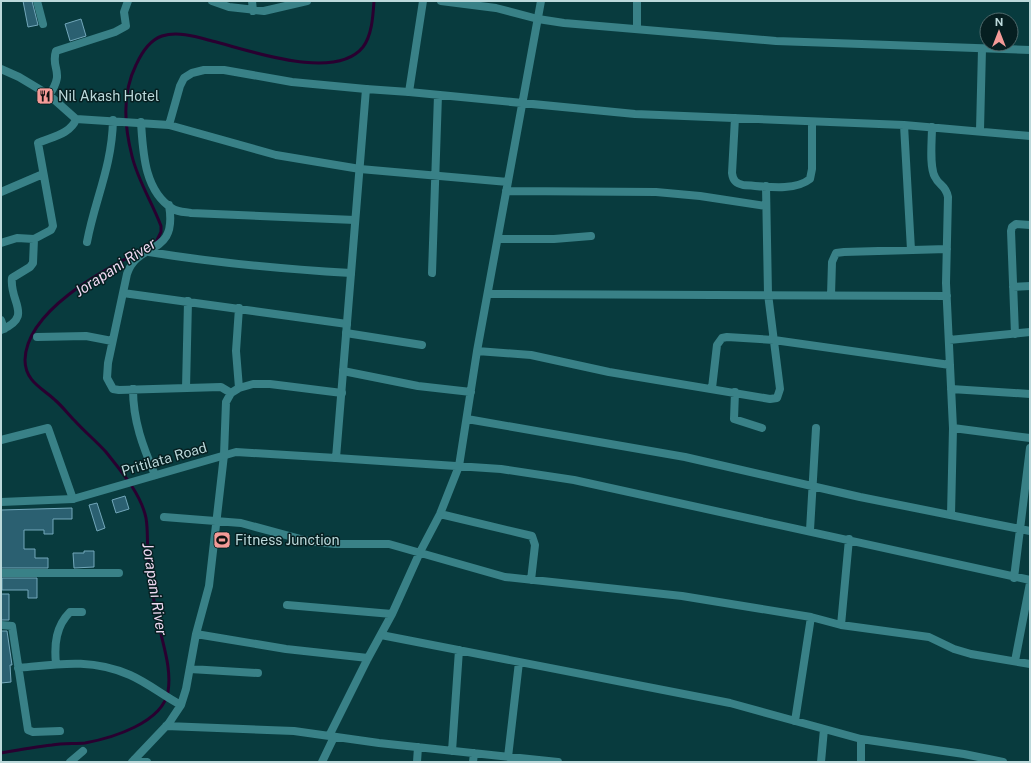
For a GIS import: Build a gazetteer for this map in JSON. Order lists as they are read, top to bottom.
{
  "streets": {
    "street": ["Pritilata Road"]
  },
  "water": ["Jorapani River"],
  "places": {
    "restaurant": ["Nil Akash Hotel"],
    "sports": ["Fitness Junction"]
  },
  "north": "top"
}
